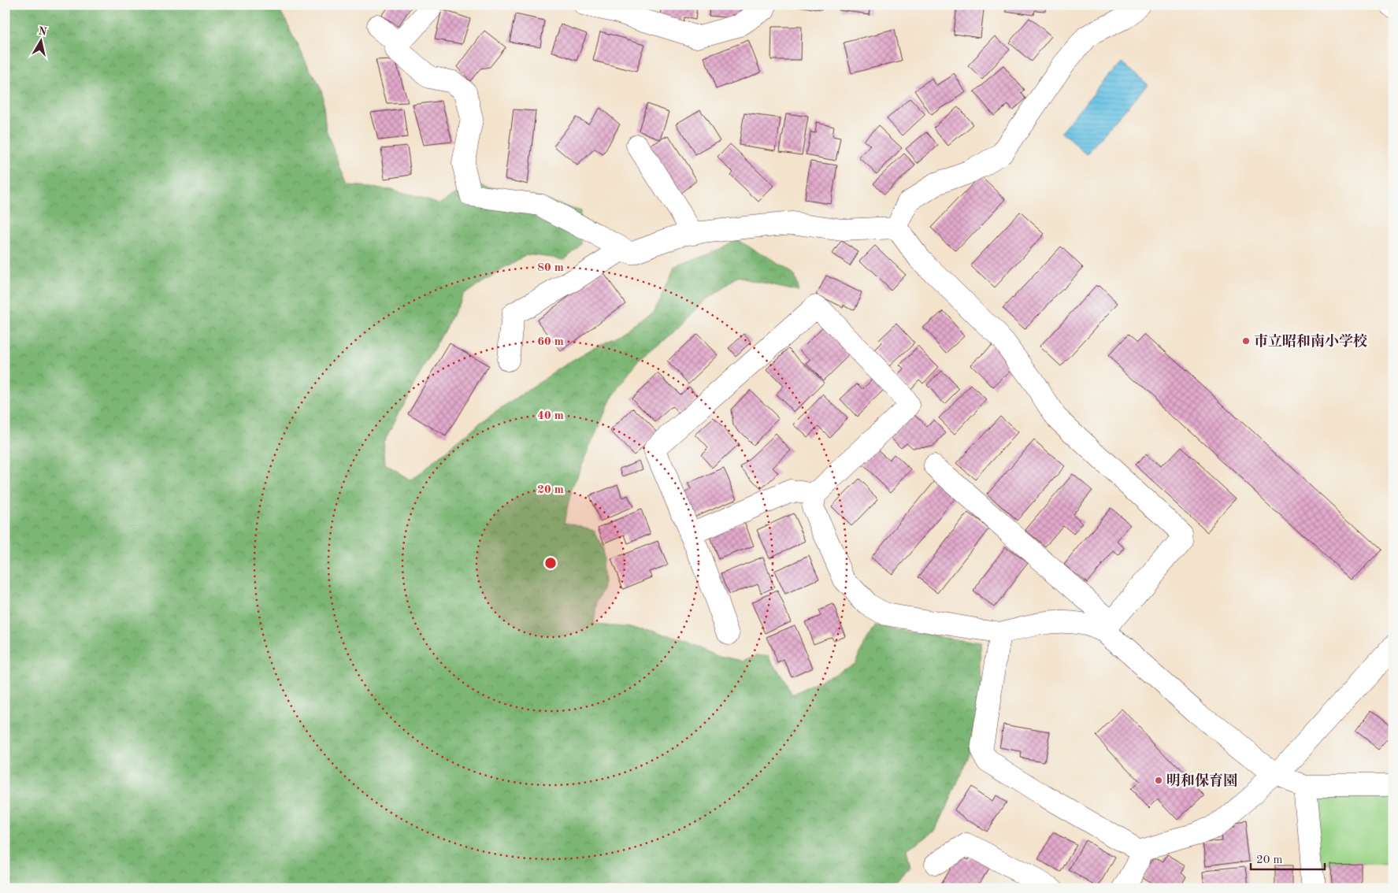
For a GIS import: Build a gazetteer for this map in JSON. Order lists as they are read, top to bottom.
{
  "places": ["市立昭和南小学校", "明和保育園"],
  "scale_bar": "20 m",
  "north": "top",
  "rings": [
    "80 m",
    "60 m",
    "40 m",
    "20 m"
  ]
}
